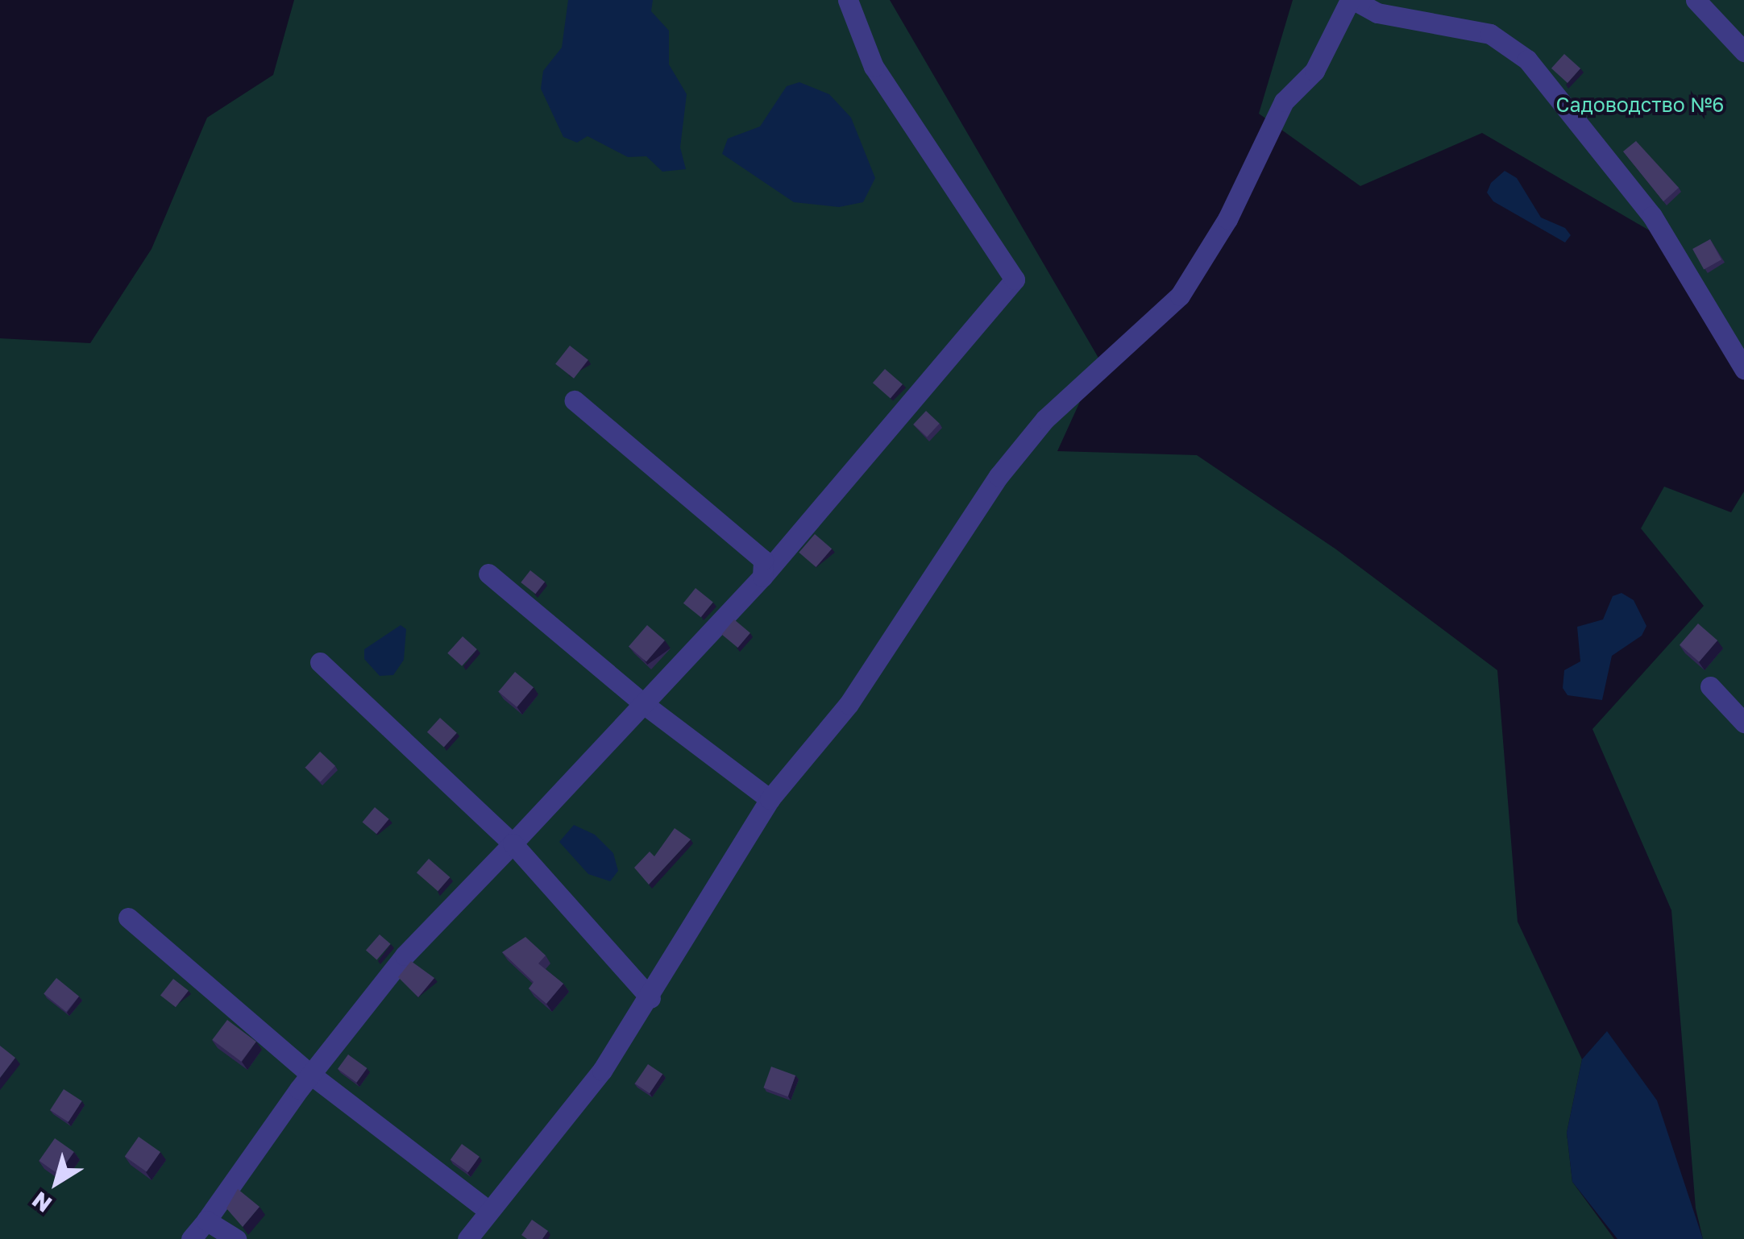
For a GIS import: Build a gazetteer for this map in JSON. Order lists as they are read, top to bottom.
{
  "parks": ["Садоводство №6"],
  "north": "bottom left"
}
